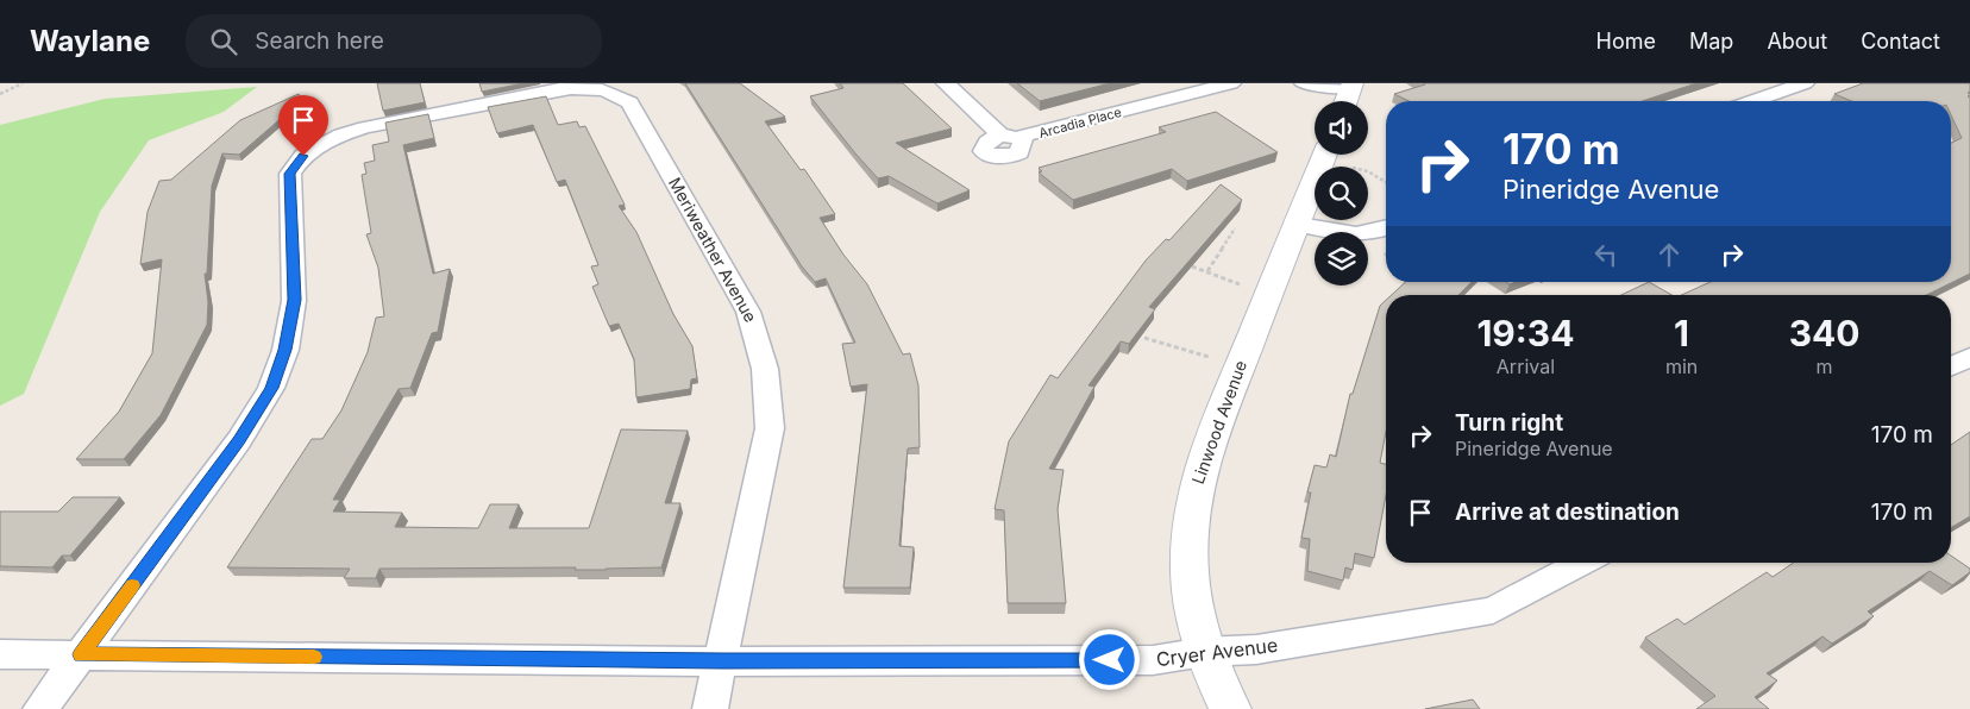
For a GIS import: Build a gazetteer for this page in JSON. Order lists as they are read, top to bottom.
{
  "streets": {
    "main road": ["Linwood Avenue"],
    "street": ["Arcadia Place", "Meriweather Avenue", "Cryer Avenue"]
  },
  "crossings": [
    ["Meriweather Avenue", "Cryer Avenue"],
    ["Linwood Avenue", "Cryer Avenue"]
  ],
  "page": {
    "header": "Waylane",
    "search": "Search here",
    "nav": [
      "Home",
      "Map",
      "About",
      "Contact"
    ],
    "turn": ["170 m", "Pineridge Avenue"],
    "eta": [
      "19:34",
      "Arrival",
      "1",
      "min",
      "340",
      "m"
    ],
    "list": [
      {
        "name": "Turn right",
        "note": "Pineridge Avenue",
        "value": "170 m"
      },
      {
        "name": "Arrive at destination",
        "value": "170 m"
      }
    ]
  }
}
